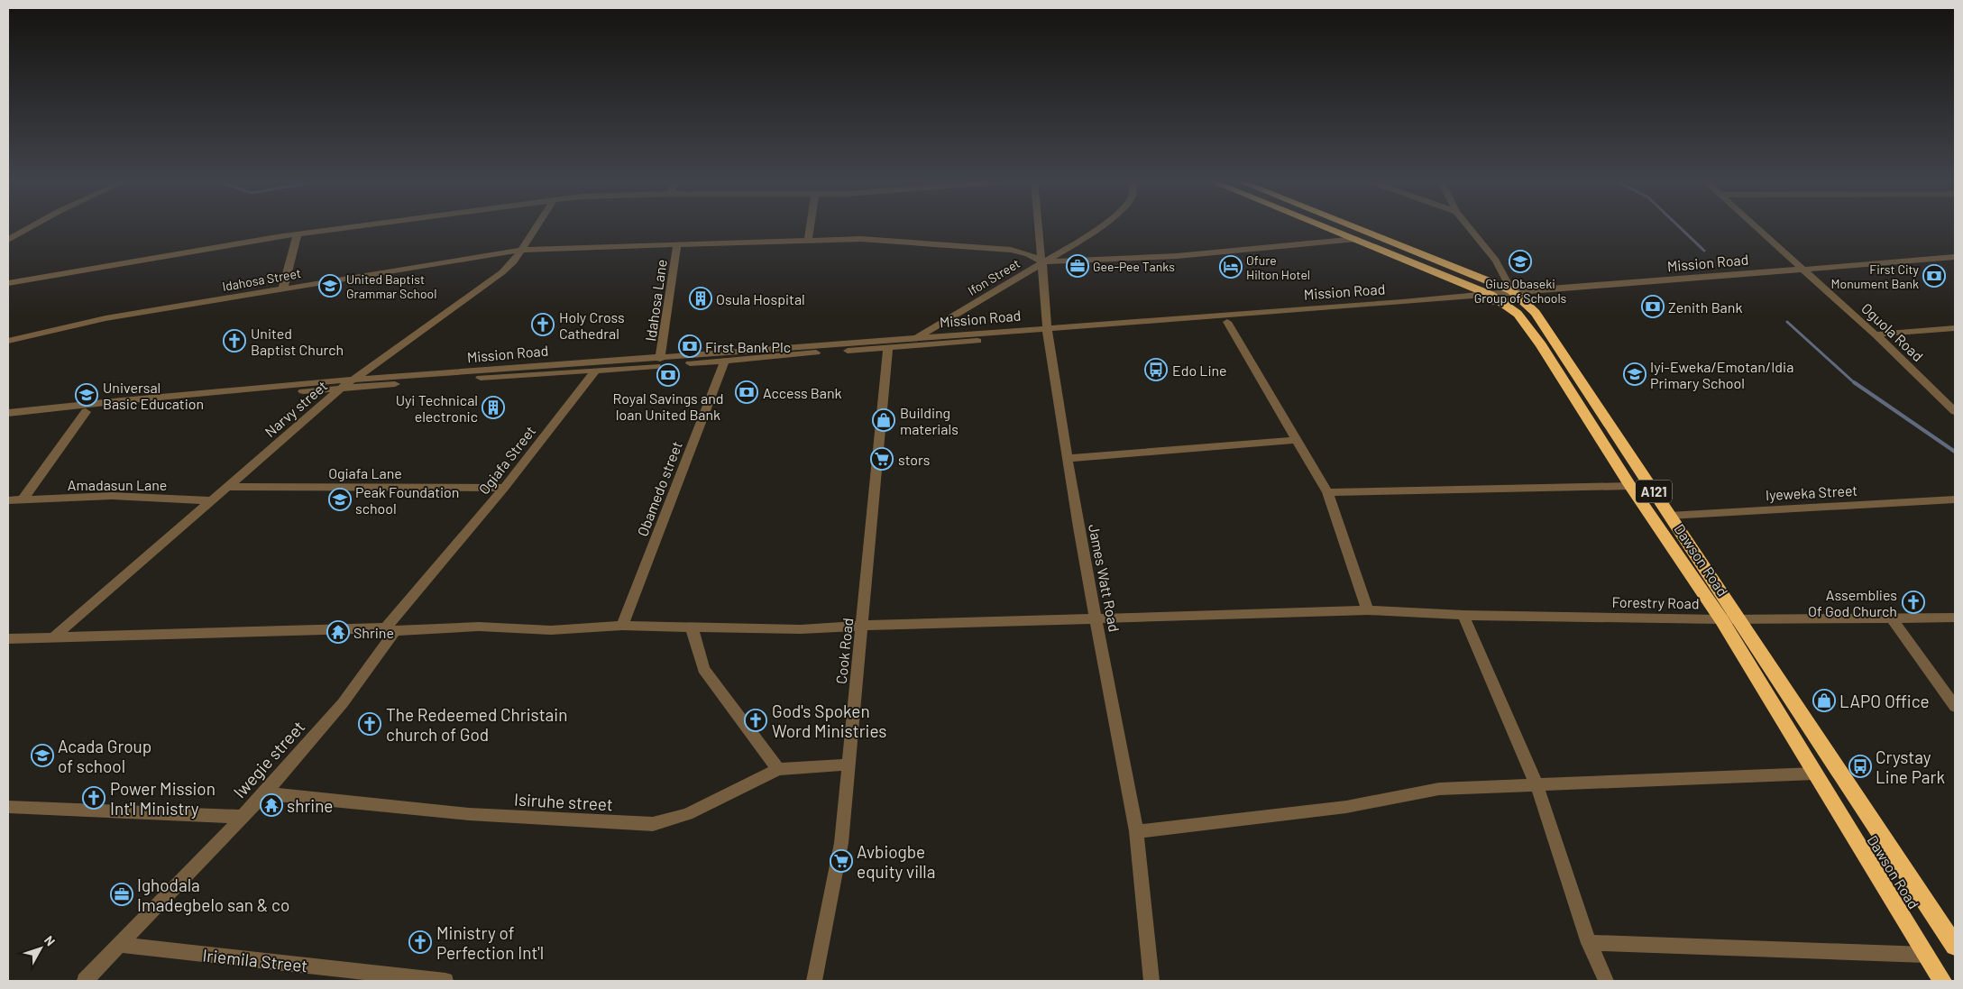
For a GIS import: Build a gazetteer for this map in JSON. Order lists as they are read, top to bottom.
{
  "streets": {
    "highway": ["A121", "Dawson Road"],
    "street": [
      "Mission Road",
      "Ifon Street",
      "Idahosa Street",
      "Idahosa Lane",
      "Oguola Road",
      "Narvy street",
      "Ogiafa Street",
      "Ogiafa Lane",
      "Amadasun Lane",
      "Obamedo street",
      "Iyeweka Street",
      "James Watt Road",
      "Forestry Road",
      "Cook Road",
      "Iwegie street",
      "Isiruhe street",
      "Iriemila Street"
    ]
  },
  "crossings": [
    ["Mission Road", "Ifon Street"],
    ["Mission Road", "Idahosa Lane"],
    ["Mission Road", "Oguola Road"],
    ["Mission Road", "Narvy street"],
    ["Mission Road", "Ogiafa Street"],
    ["Mission Road", "Obamedo street"],
    ["Mission Road", "Dawson Road"],
    ["Mission Road", "James Watt Road"],
    ["Mission Road", "Cook Road"],
    ["Ifon Street", "Idahosa Street"],
    ["Ifon Street", "James Watt Road"],
    ["Idahosa Street", "Idahosa Lane"],
    ["Idahosa Street", "Narvy street"],
    ["Idahosa Street", "Dawson Road"],
    ["Idahosa Street", "James Watt Road"],
    ["Narvy street", "Ogiafa Lane"],
    ["Narvy street", "Amadasun Lane"],
    ["Narvy street", "Forestry Road"],
    ["Ogiafa Street", "Ogiafa Lane"],
    ["Ogiafa Street", "Forestry Road"],
    ["Ogiafa Street", "Iwegie street"],
    ["Obamedo street", "Forestry Road"],
    ["Iyeweka Street", "Dawson Road"],
    ["Dawson Road", "Forestry Road"],
    ["James Watt Road", "Forestry Road"],
    ["Forestry Road", "Cook Road"],
    ["Forestry Road", "Iwegie street"],
    ["Cook Road", "Isiruhe street"],
    ["Iwegie street", "Isiruhe street"],
    ["Iwegie street", "Iriemila Street"]
  ],
  "places": {
    "school or university": [
      "Gius Obaseki Group of Schools",
      "United Baptist Grammar School",
      "Iyi-Eweka/Emotan/Idia Primary School",
      "Universal Basic Education",
      "Peak Foundation school",
      "Acada Group of school"
    ],
    "office": ["Gee-Pee Tanks", "Ighodala Imadegbelo san & co"],
    "hotel": ["Ofure Hilton Hotel"],
    "bank": [
      "First City Monument Bank",
      "Zenith Bank",
      "First Bank Plc",
      "Royal Savings and loan United Bank",
      "Access Bank"
    ],
    "building": ["Osula Hospital", "Uyi Technical electronic"],
    "church": [
      "Holy Cross Cathedral",
      "United Baptist Church",
      "Assemblies Of God Church",
      "God's Spoken Word Ministries",
      "The Redeemed Christain church of God",
      "Power Mission Int'l Ministry",
      "Ministry of Perfection Int'l"
    ],
    "bus stop": ["Edo Line", "Crystay Line Park"],
    "shop": ["Building materials", "LAPO Office"],
    "supermarket": ["stors", "Avbiogbe equity villa"],
    "temple": ["Shrine", "shrine"]
  },
  "north": "top right"
}
